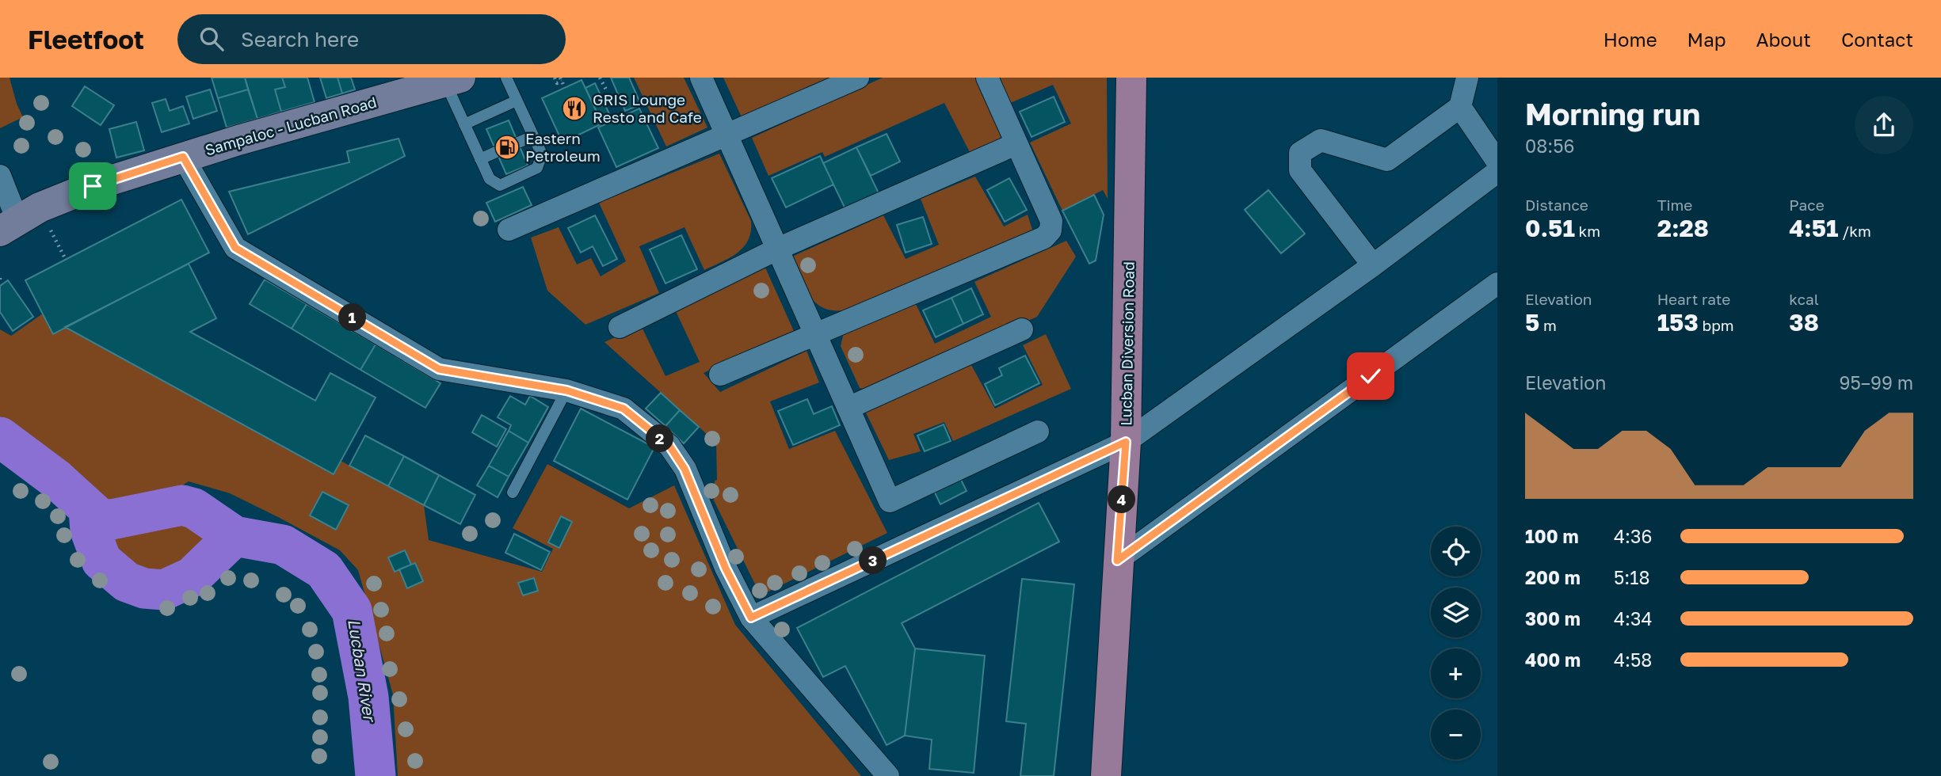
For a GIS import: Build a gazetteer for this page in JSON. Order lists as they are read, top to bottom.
{
  "streets": {
    "main road": ["Sampaloc - Lucban Road", "Lucban Diversion Road"]
  },
  "water": ["Lucban River"],
  "places": {
    "restaurant": ["GRIS Lounge Resto and Cafe"],
    "fuel station": ["Eastern Petroleum"]
  },
  "page": {
    "header": "Fleetfoot",
    "search": "Search here",
    "nav": [
      "Home",
      "Map",
      "About",
      "Contact"
    ],
    "heading": ["Morning run", "08:56"],
    "stats": [
      ["Distance", "0.51 km"],
      ["Time", "2:28"],
      ["Pace", "4:51 /km"],
      ["Elevation", "5 m"],
      ["Heart rate", "153 bpm"],
      ["kcal", "38"]
    ],
    "pins": [
      "1",
      "2",
      "4",
      "3"
    ],
    "chart": ["Elevation", "95–99 m"],
    "list": [
      {
        "name": "100 m",
        "note": "4:36"
      },
      {
        "name": "200 m",
        "note": "5:18"
      },
      {
        "name": "300 m",
        "note": "4:34"
      },
      {
        "name": "400 m",
        "note": "4:58"
      }
    ],
    "map_buttons": ["+", "−"]
  }
}
